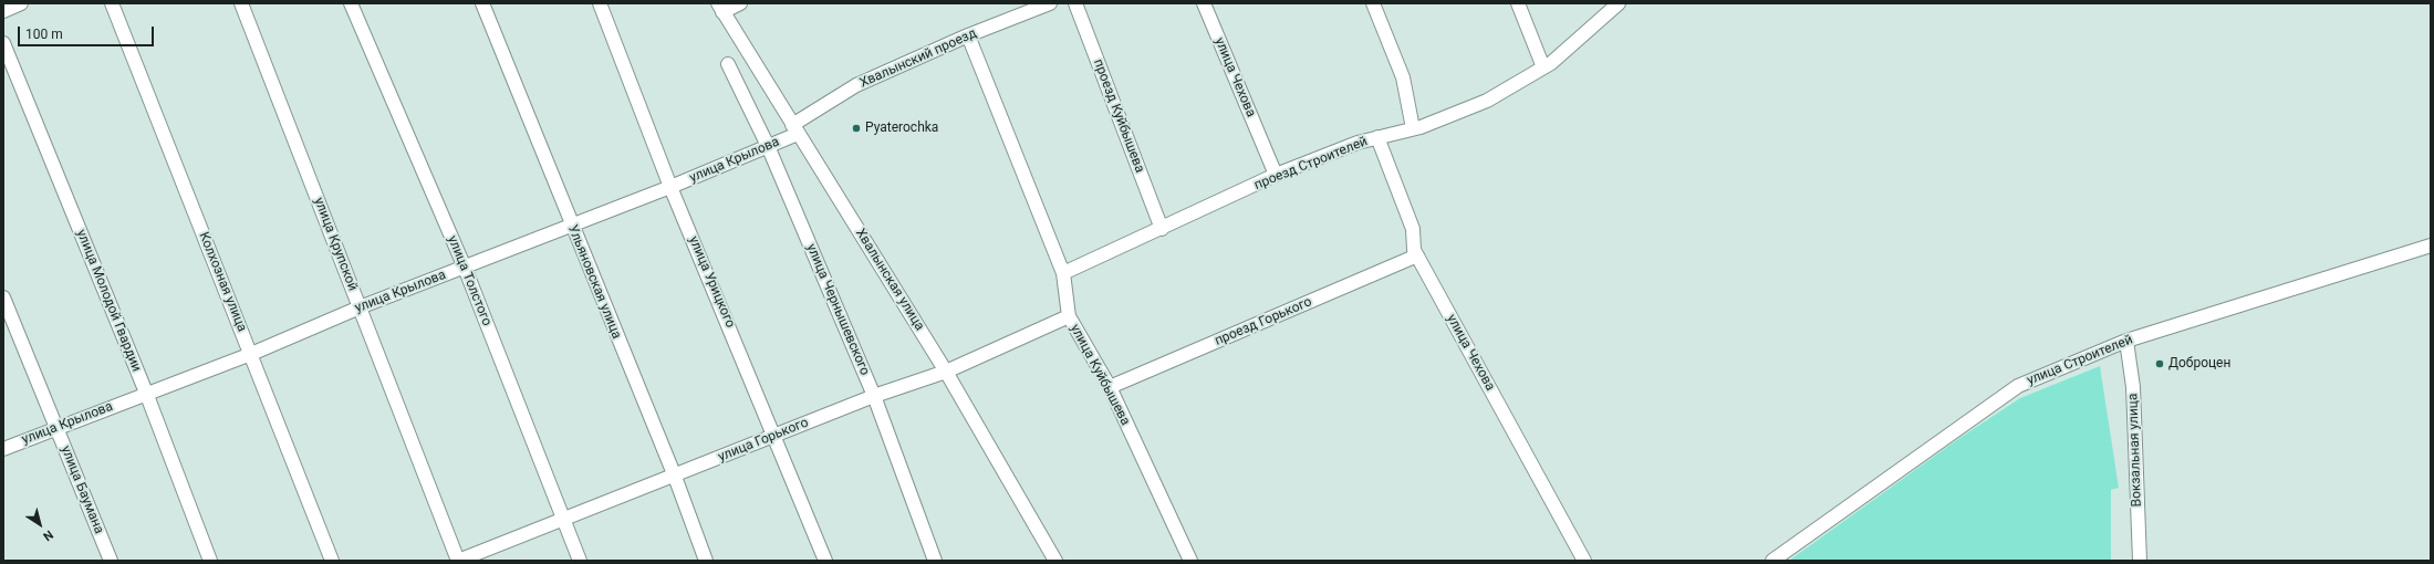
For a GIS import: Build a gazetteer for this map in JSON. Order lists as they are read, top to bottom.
{
  "streets": {
    "street": [
      "Хвалынский проезд",
      "улица Чехова",
      "проезд Куйбышева",
      "улица Крылова",
      "проезд Строителей",
      "улица Крупской",
      "Хвалынская улица",
      "улица Толстого",
      "Колхозная улица",
      "Ульяновская улица",
      "улица Урицкого",
      "улица Молодой Гвардии",
      "улица Чернышевского",
      "проезд Горького",
      "улица Строителей",
      "улица Куйбышева",
      "улица Горького",
      "Вокзальная улица",
      "улица Баумана"
    ]
  },
  "crossings": [
    ["Хвалынский проезд", "улица Крылова"],
    ["Хвалынский проезд", "Хвалынская улица"],
    ["Хвалынский проезд", "улица Куйбышева"],
    ["улица Чехова", "проезд Строителей"],
    ["улица Чехова", "проезд Горького"],
    ["проезд Куйбышева", "проезд Строителей"],
    ["улица Крылова", "улица Крупской"],
    ["улица Крылова", "Хвалынская улица"],
    ["улица Крылова", "улица Толстого"],
    ["улица Крылова", "Колхозная улица"],
    ["улица Крылова", "Ульяновская улица"],
    ["улица Крылова", "улица Урицкого"],
    ["улица Крылова", "улица Молодой Гвардии"],
    ["улица Крылова", "улица Чернышевского"],
    ["улица Крылова", "улица Баумана"],
    ["проезд Строителей", "улица Куйбышева"],
    ["улица Крупской", "улица Горького"],
    ["Хвалынская улица", "улица Горького"],
    ["улица Толстого", "улица Горького"],
    ["Ульяновская улица", "улица Горького"],
    ["улица Урицкого", "улица Горького"],
    ["улица Чернышевского", "улица Горького"],
    ["проезд Горького", "улица Куйбышева"],
    ["улица Строителей", "Вокзальная улица"],
    ["улица Куйбышева", "улица Горького"]
  ],
  "places": ["Pyaterochka", "Доброцен"],
  "scale_bar": "100 m",
  "north": "bottom right"
}
